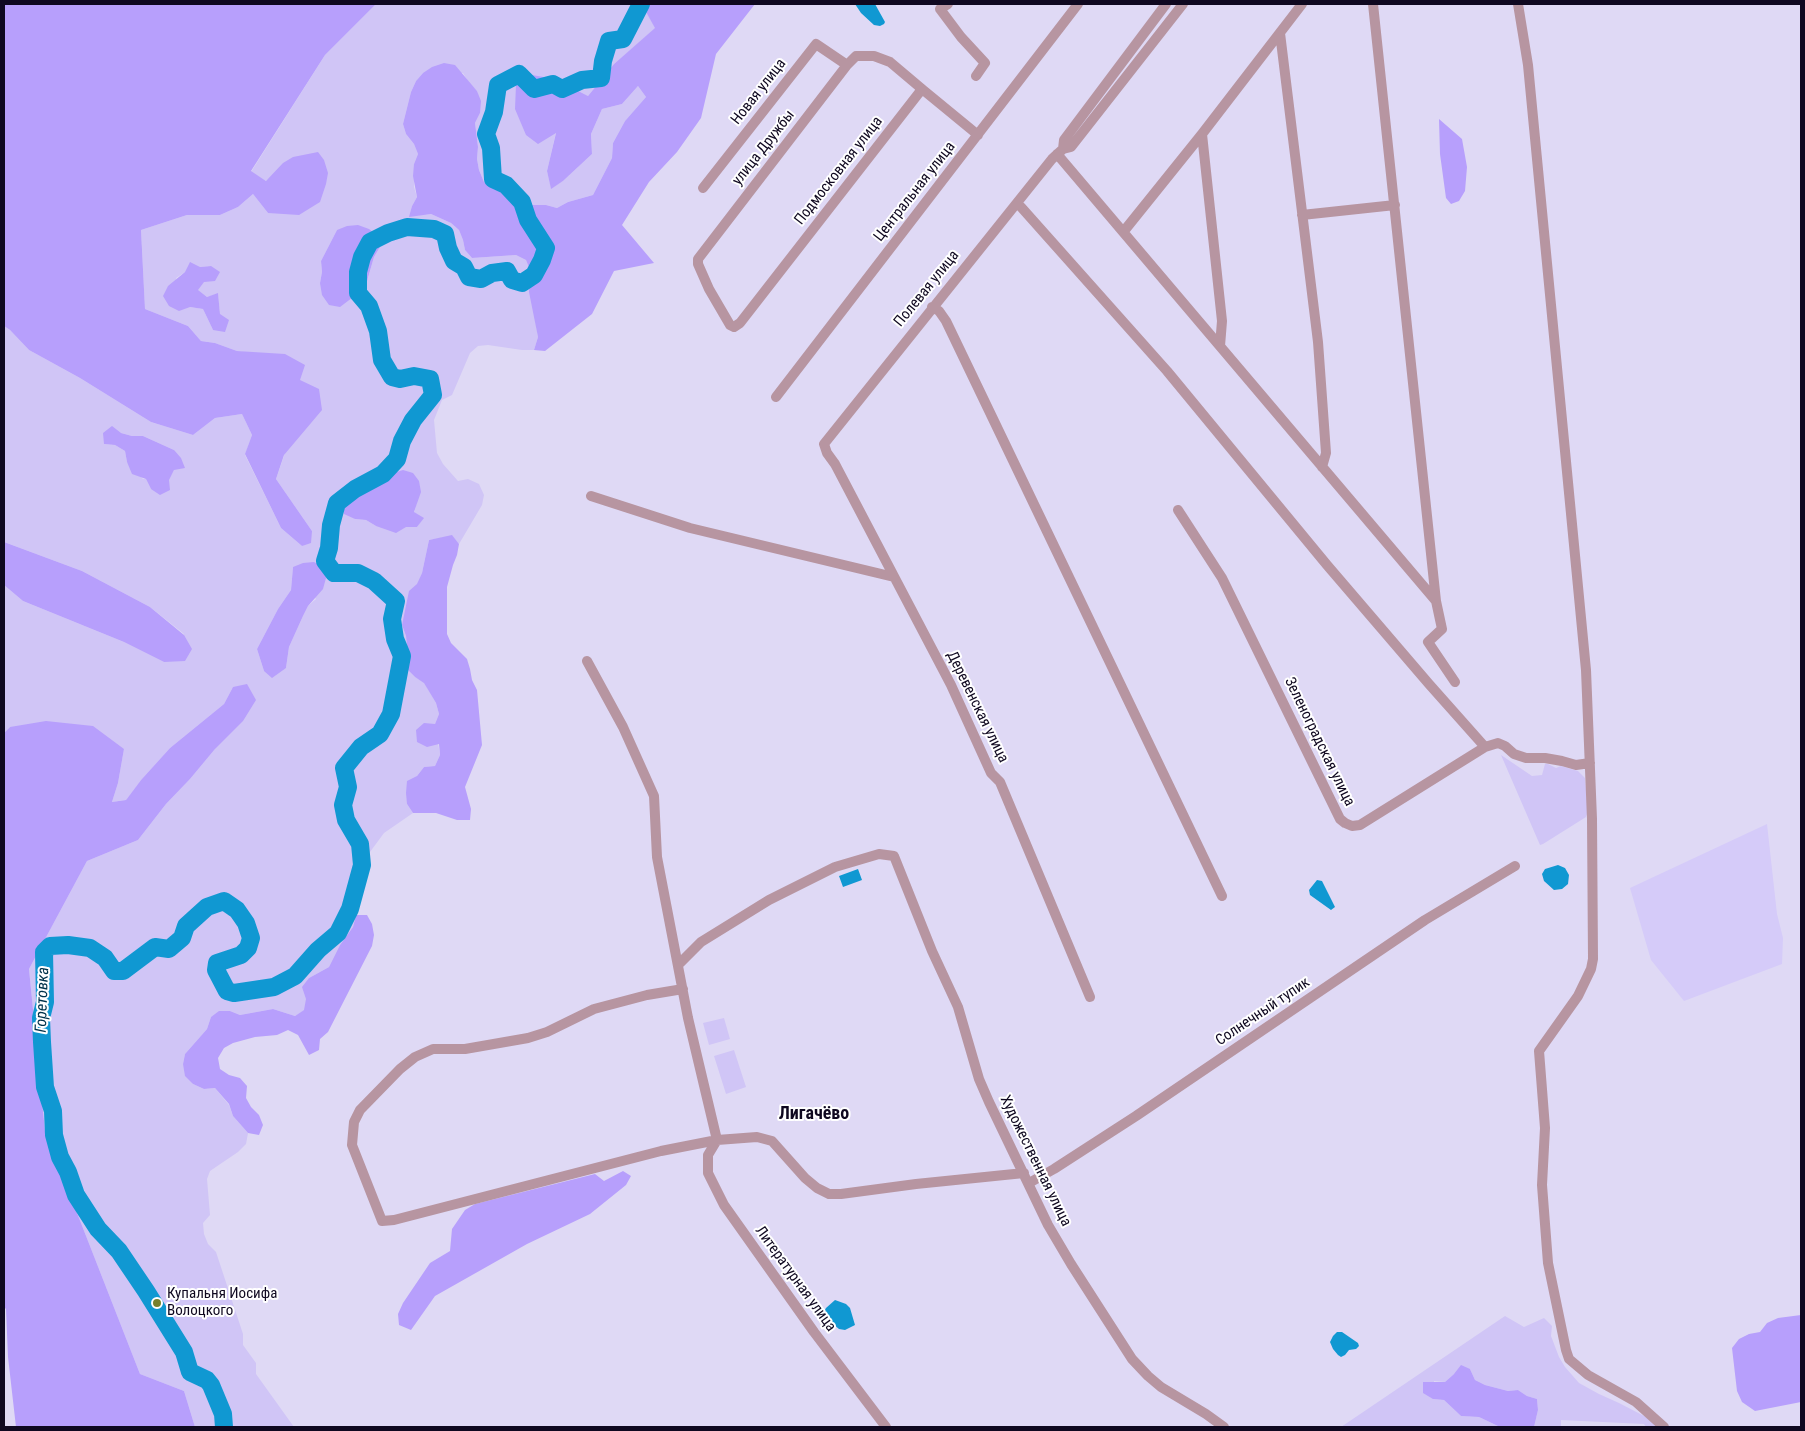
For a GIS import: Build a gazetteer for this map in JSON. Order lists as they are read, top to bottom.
{
  "streets": {
    "street": [
      "Новая улица",
      "улица Дружбы",
      "Подмосковная улица",
      "Центральная улица",
      "Полевая улица",
      "Деревенская улица",
      "Зеленоградская улица",
      "Солнечный тупик",
      "Художественная улица",
      "Литературная улица"
    ]
  },
  "crossings": [
    ["Новая улица", "улица Дружбы"],
    ["улица Дружбы", "Подмосковная улица"],
    ["Полевая улица", "Деревенская улица"],
    ["Солнечный тупик", "Художественная улица"]
  ],
  "districts": ["Лигачёво"],
  "water": ["Горетовка"],
  "places": ["Купальня Иосифа Волоцкого"]
}
